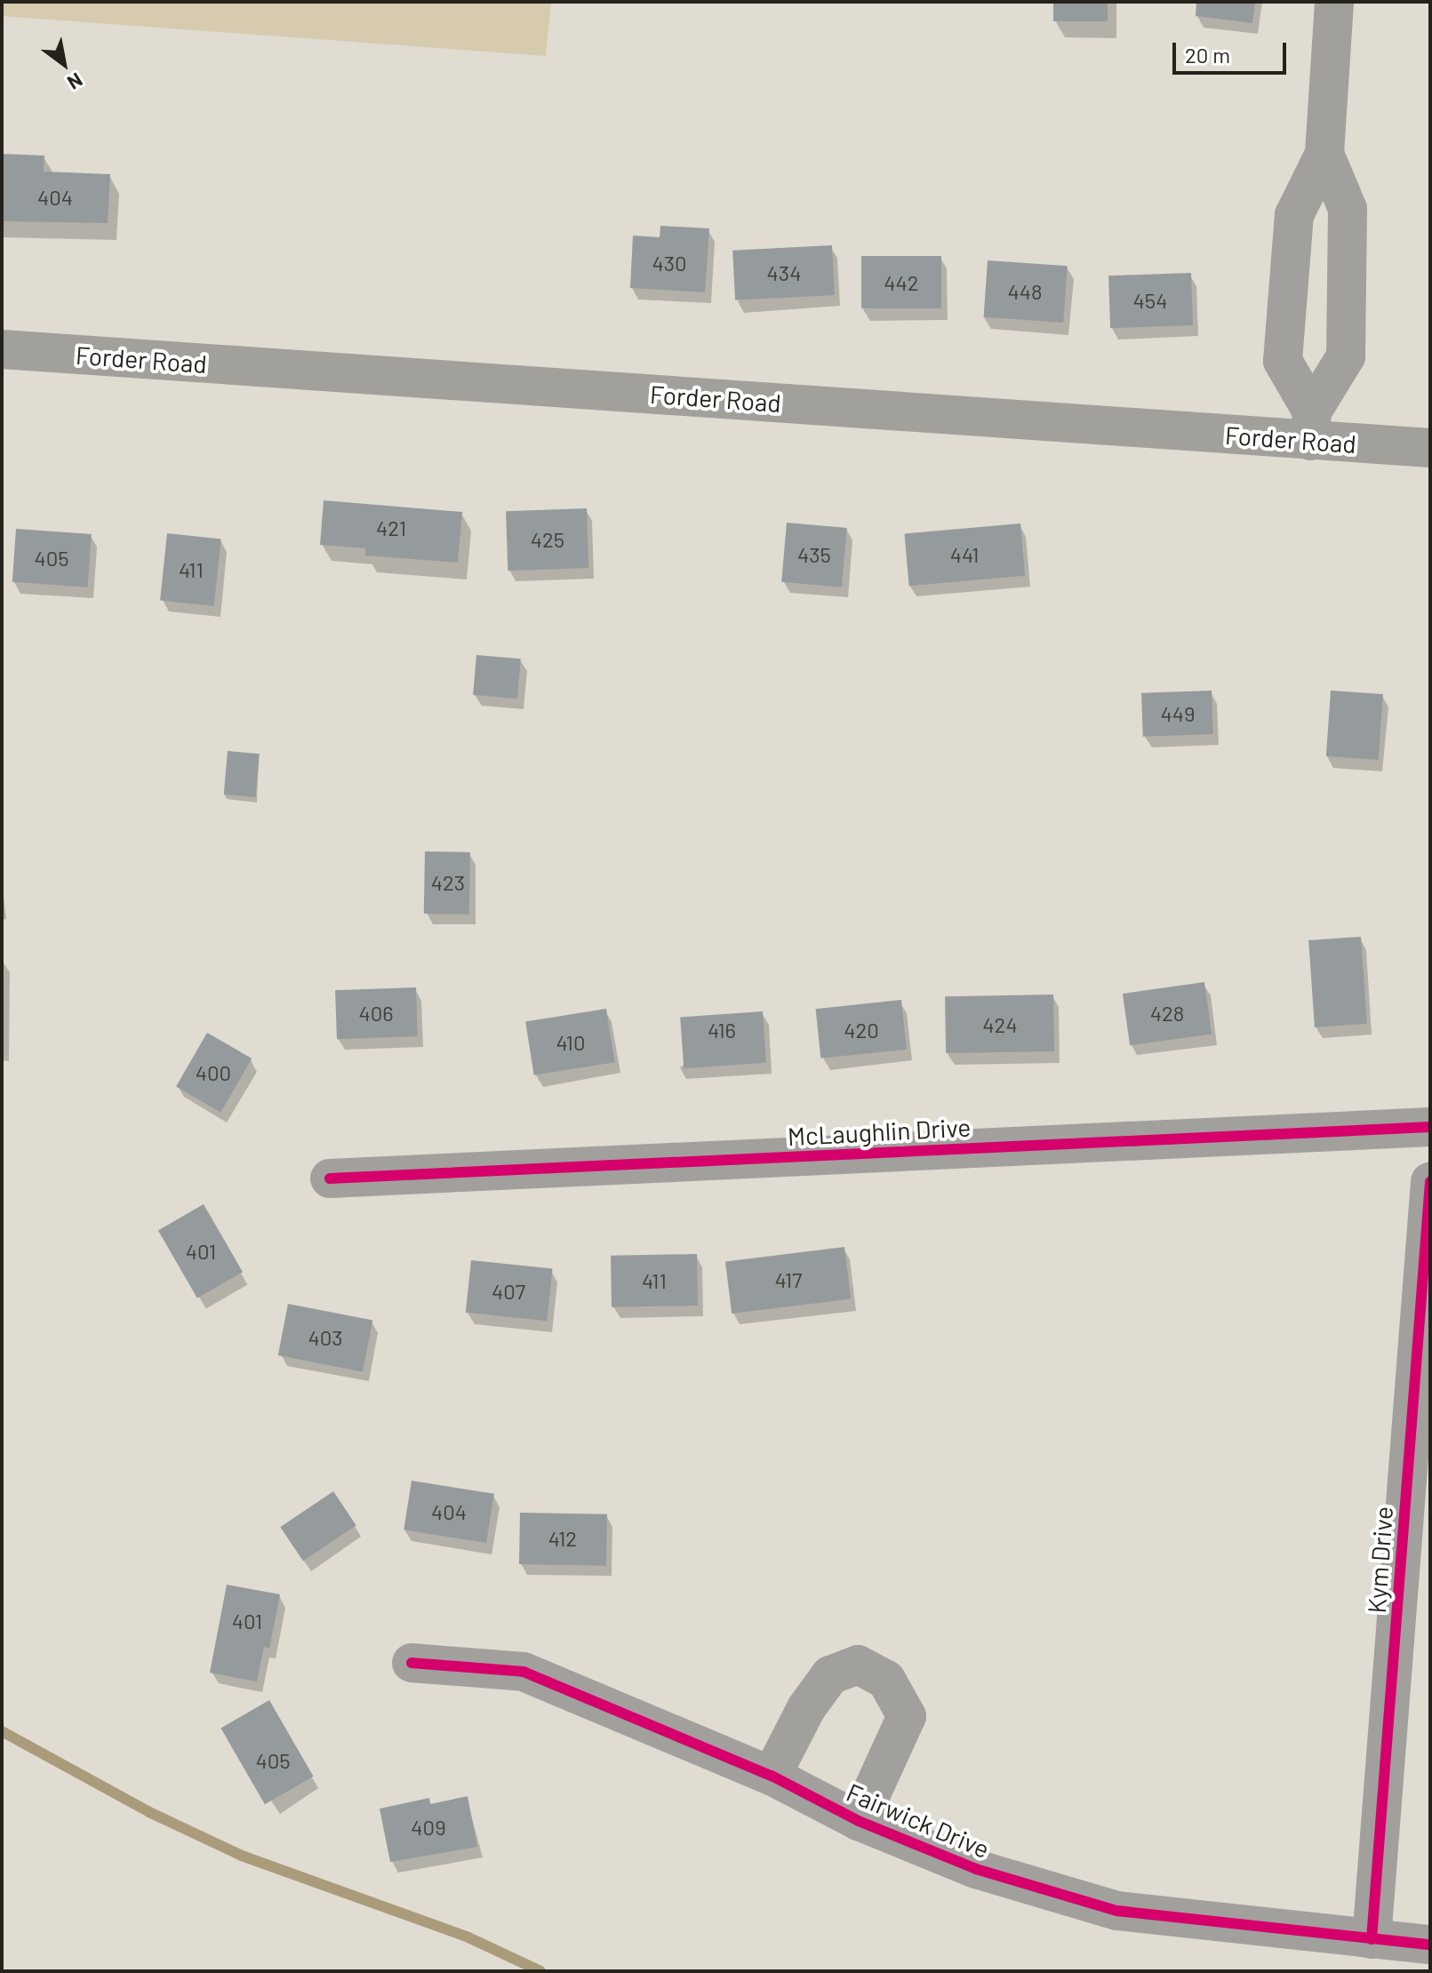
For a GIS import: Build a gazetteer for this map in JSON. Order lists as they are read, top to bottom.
{
  "streets": {
    "main road": ["Forder Road"],
    "street": ["McLaughlin Drive", "Kym Drive", "Fairwick Drive"]
  },
  "crossings": [
    ["Kym Drive", "Fairwick Drive"]
  ],
  "house_numbers": [
    "404",
    "430",
    "434",
    "442",
    "448",
    "454",
    "421",
    "425",
    "435",
    "441",
    "405",
    "411",
    "449",
    "423",
    "406",
    "428",
    "424",
    "416",
    "420",
    "410",
    "400",
    "401",
    "417",
    "411",
    "407",
    "403",
    "404",
    "412",
    "401",
    "405",
    "409"
  ],
  "scale_bar": "20 m",
  "north": "bottom right"
}
